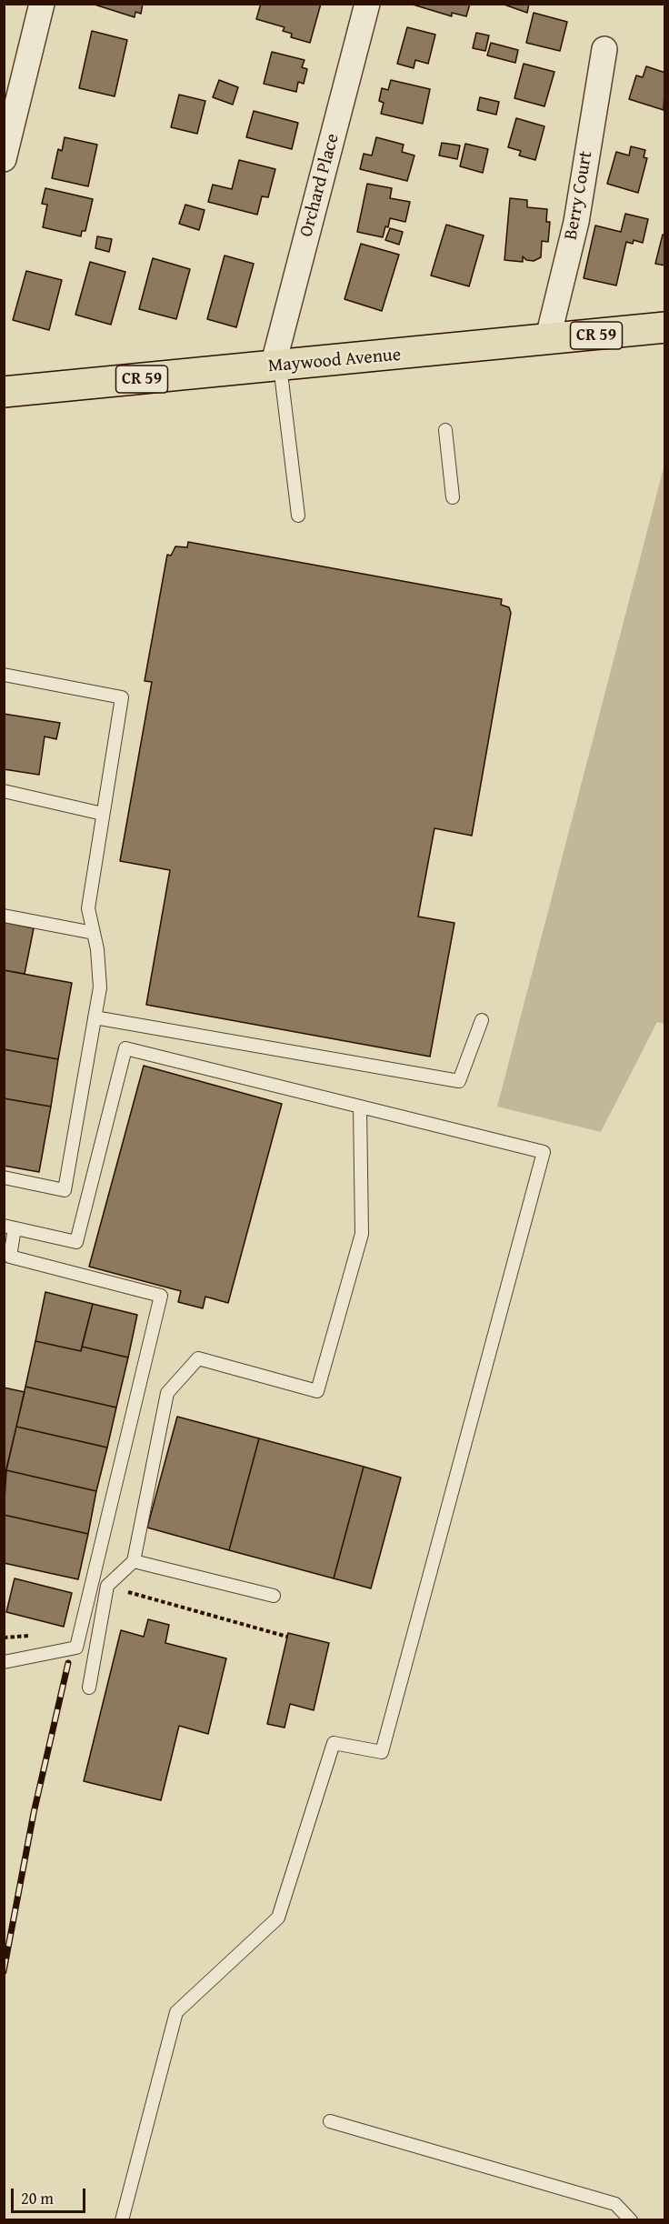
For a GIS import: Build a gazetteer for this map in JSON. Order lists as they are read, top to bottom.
{
  "streets": {
    "main road": ["CR 59", "Maywood Avenue"],
    "street": ["Orchard Place", "Berry Court"]
  },
  "crossings": [
    ["Orchard Place", "Maywood Avenue"],
    ["Berry Court", "Maywood Avenue"]
  ],
  "scale_bar": "20 m"
}
